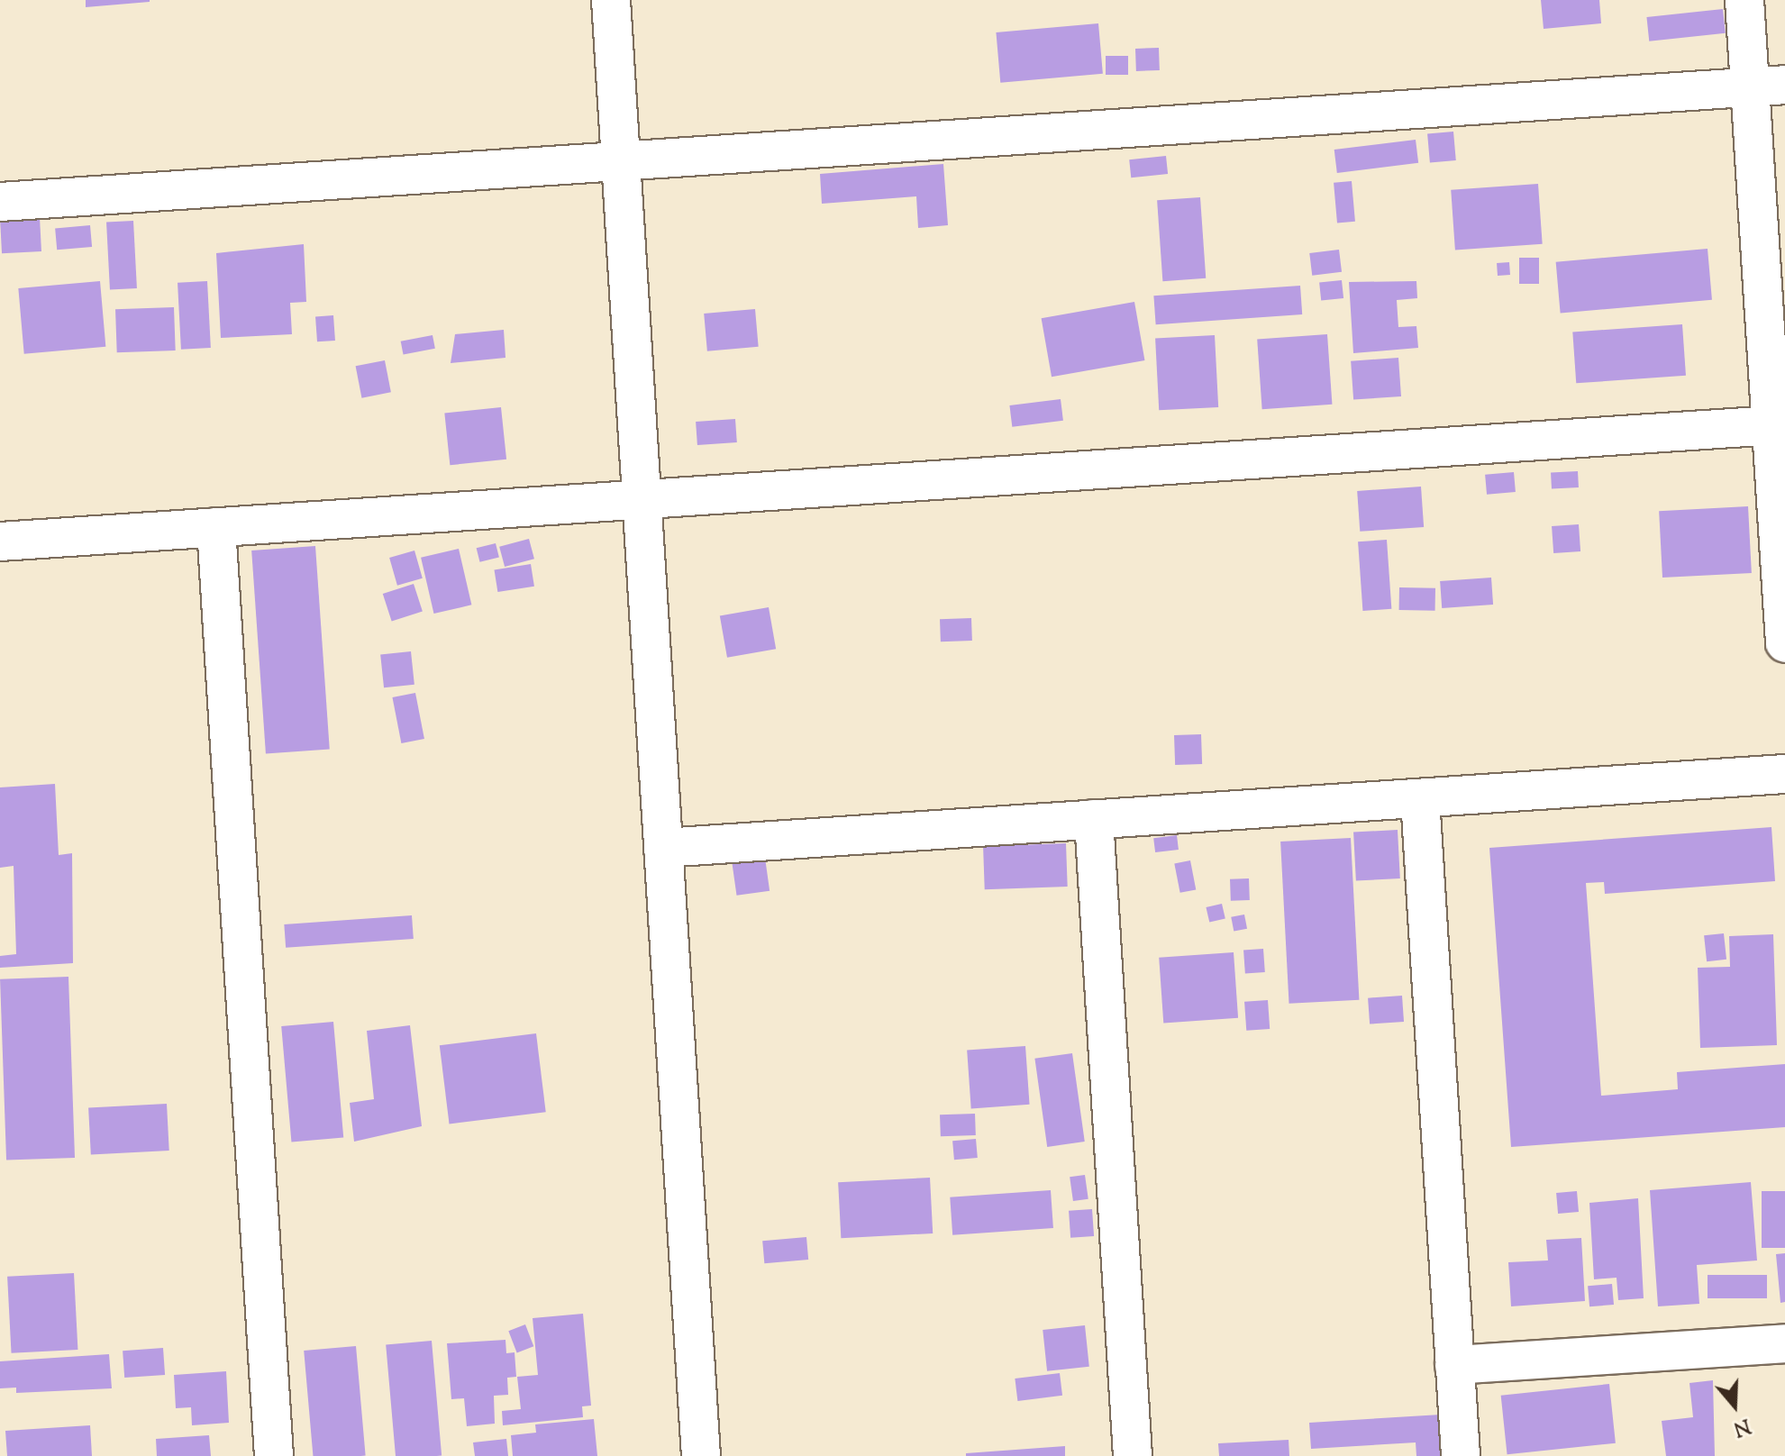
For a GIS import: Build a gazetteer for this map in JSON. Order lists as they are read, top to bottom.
{
  "north": "bottom"
}
